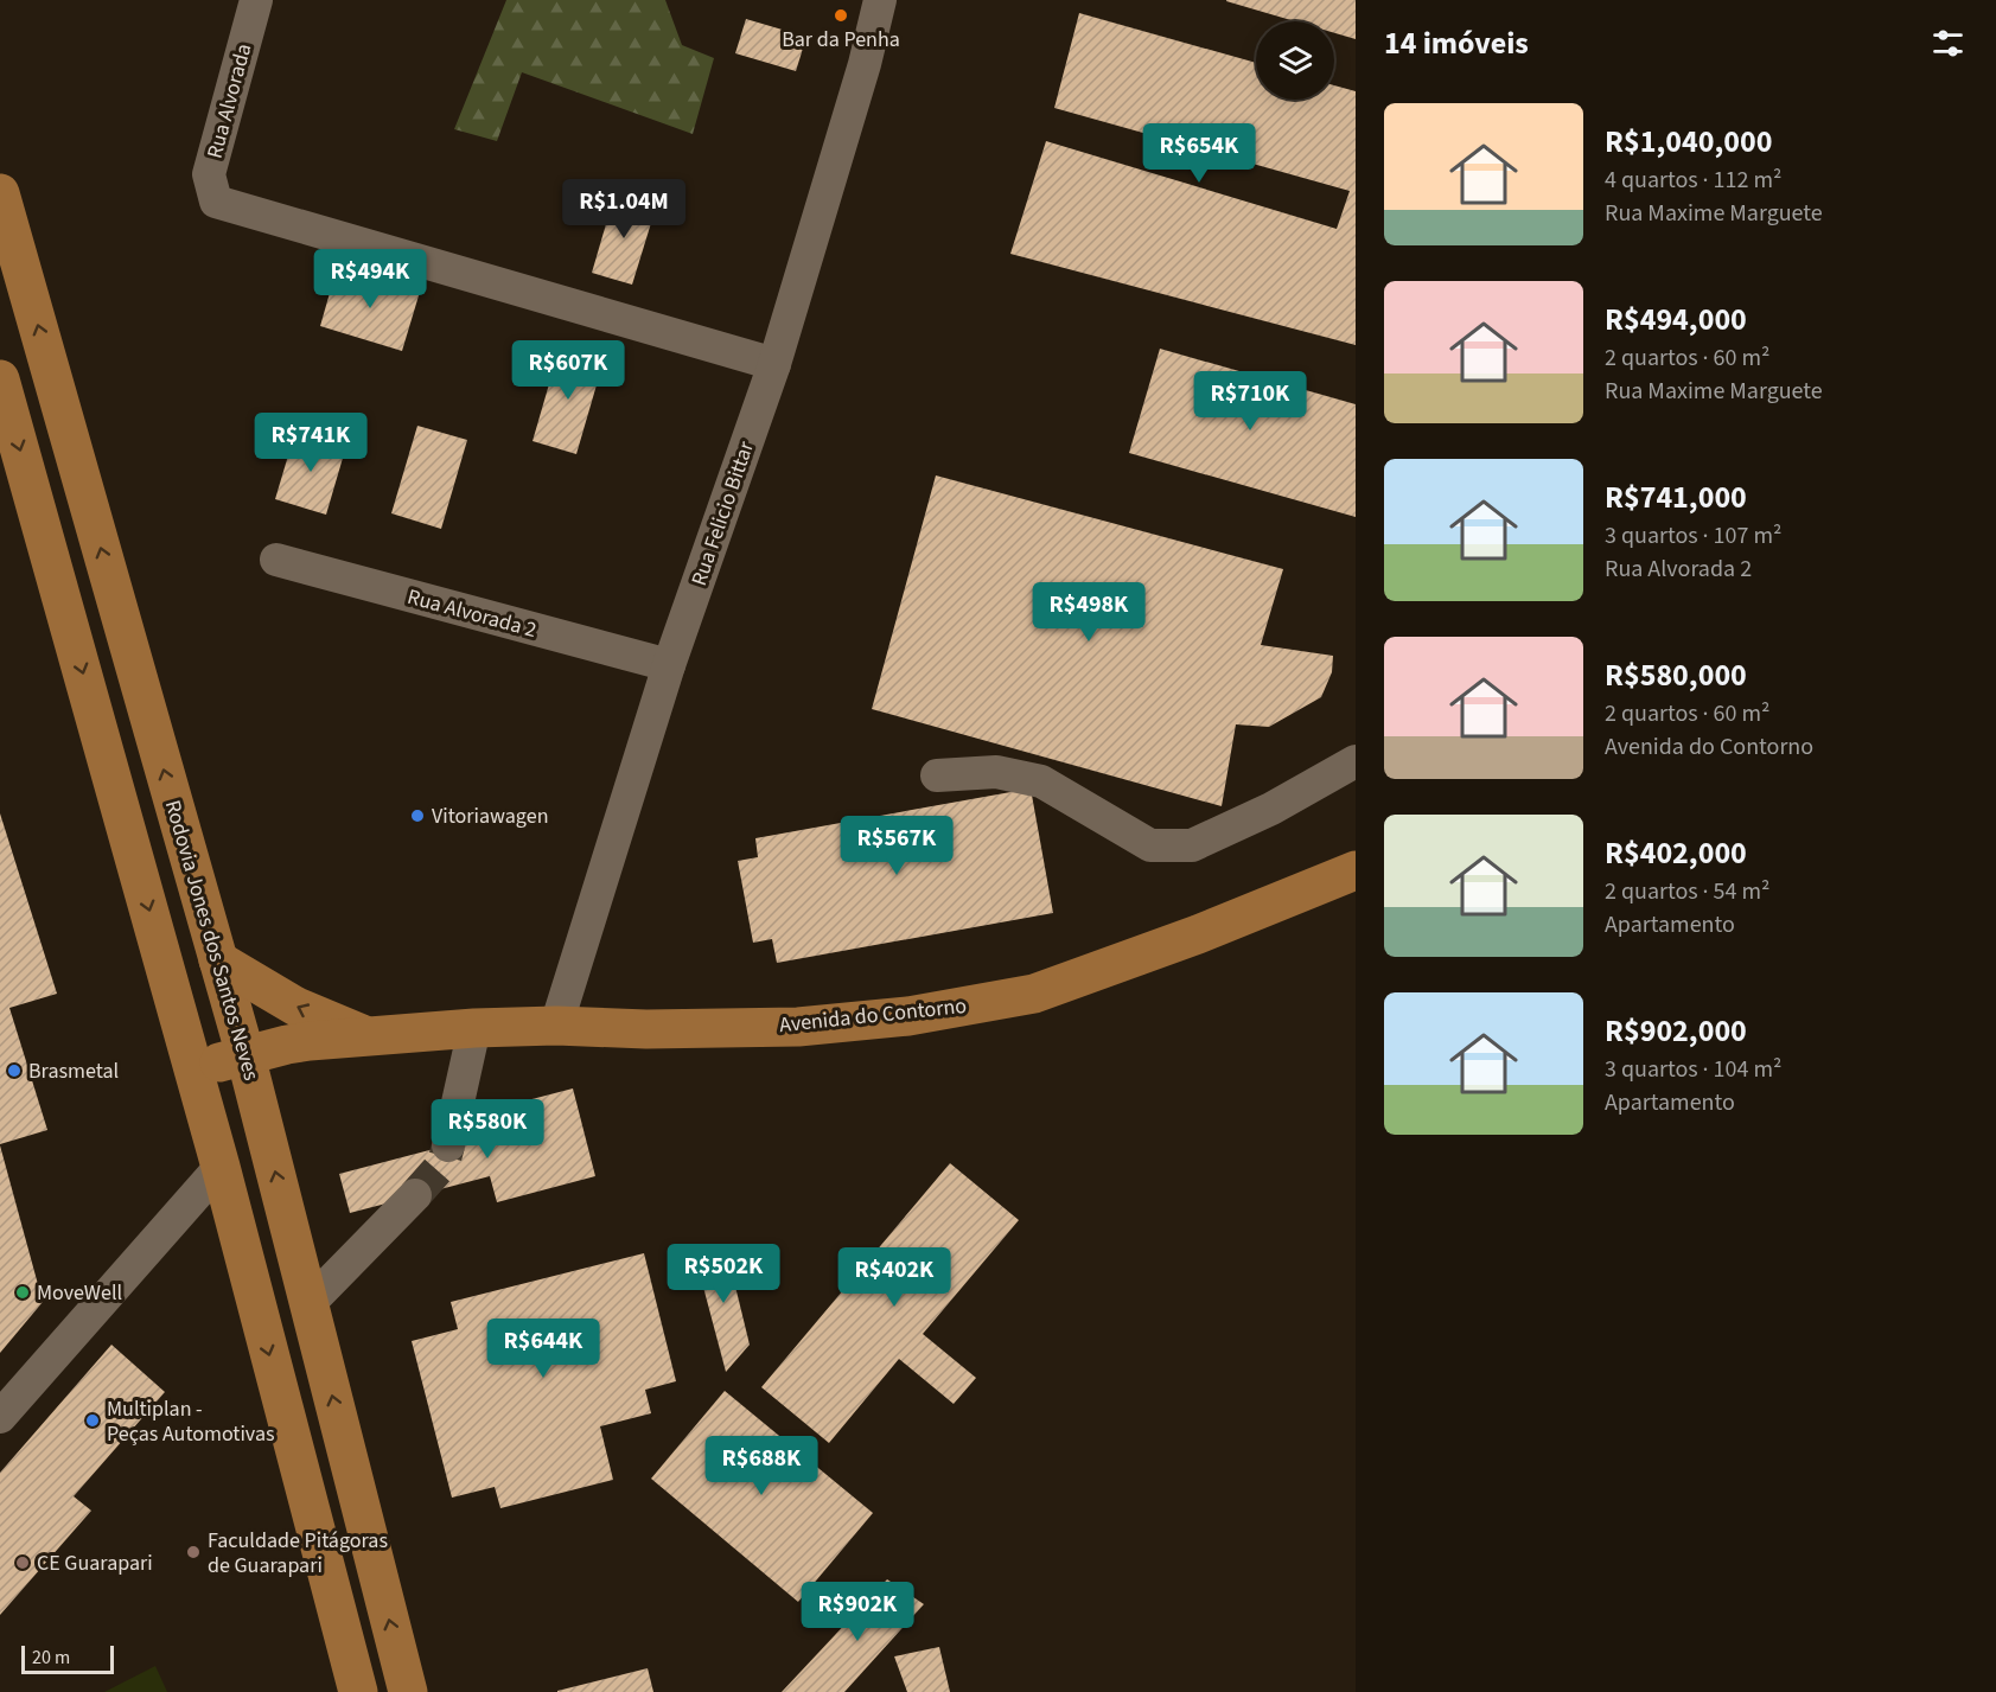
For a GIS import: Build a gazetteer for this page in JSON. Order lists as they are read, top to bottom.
{
  "streets": {
    "main road": ["Rodovia Jones dos Santos Neves", "Avenida do Contorno"],
    "street": ["Rua Alvorada", "Rua Felicio Bittar", "Rua Alvorada 2"]
  },
  "crossings": [
    ["Rua Alvorada", "Rua Felicio Bittar"],
    ["Rua Felicio Bittar", "Rua Alvorada 2"],
    ["Rua Felicio Bittar", "Avenida do Contorno"],
    ["Rodovia Jones dos Santos Neves", "Avenida do Contorno"]
  ],
  "places": [
    "Bar da Penha",
    "Vitoriawagen",
    "Brasmetal",
    "MoveWell",
    "Multiplan - Peças Automotivas",
    "Faculdade Pitágoras de Guarapari",
    "CE Guarapari"
  ],
  "scale_bar": "20 m",
  "page": {
    "heading": "14 imóveis",
    "list": [
      {
        "name": "R$1,040,000",
        "note": "4 quartos · 112 m² · Rua Maxime Marguete"
      },
      {
        "name": "R$494,000",
        "note": "2 quartos · 60 m² · Rua Maxime Marguete"
      },
      {
        "name": "R$741,000",
        "note": "3 quartos · 107 m² · Rua Alvorada 2"
      },
      {
        "name": "R$580,000",
        "note": "2 quartos · 60 m² · Avenida do Contorno"
      },
      {
        "name": "R$402,000",
        "note": "2 quartos · 54 m² · Apartamento"
      },
      {
        "name": "R$902,000",
        "note": "3 quartos · 104 m² · Apartamento"
      }
    ],
    "price": [
      "R$654K",
      "R$1.04M",
      "R$494K",
      "R$607K",
      "R$710K",
      "R$741K",
      "R$498K",
      "R$567K",
      "R$580K",
      "R$502K",
      "R$402K",
      "R$644K",
      "R$688K",
      "R$902K"
    ],
    "scale": "20 m"
  }
}
